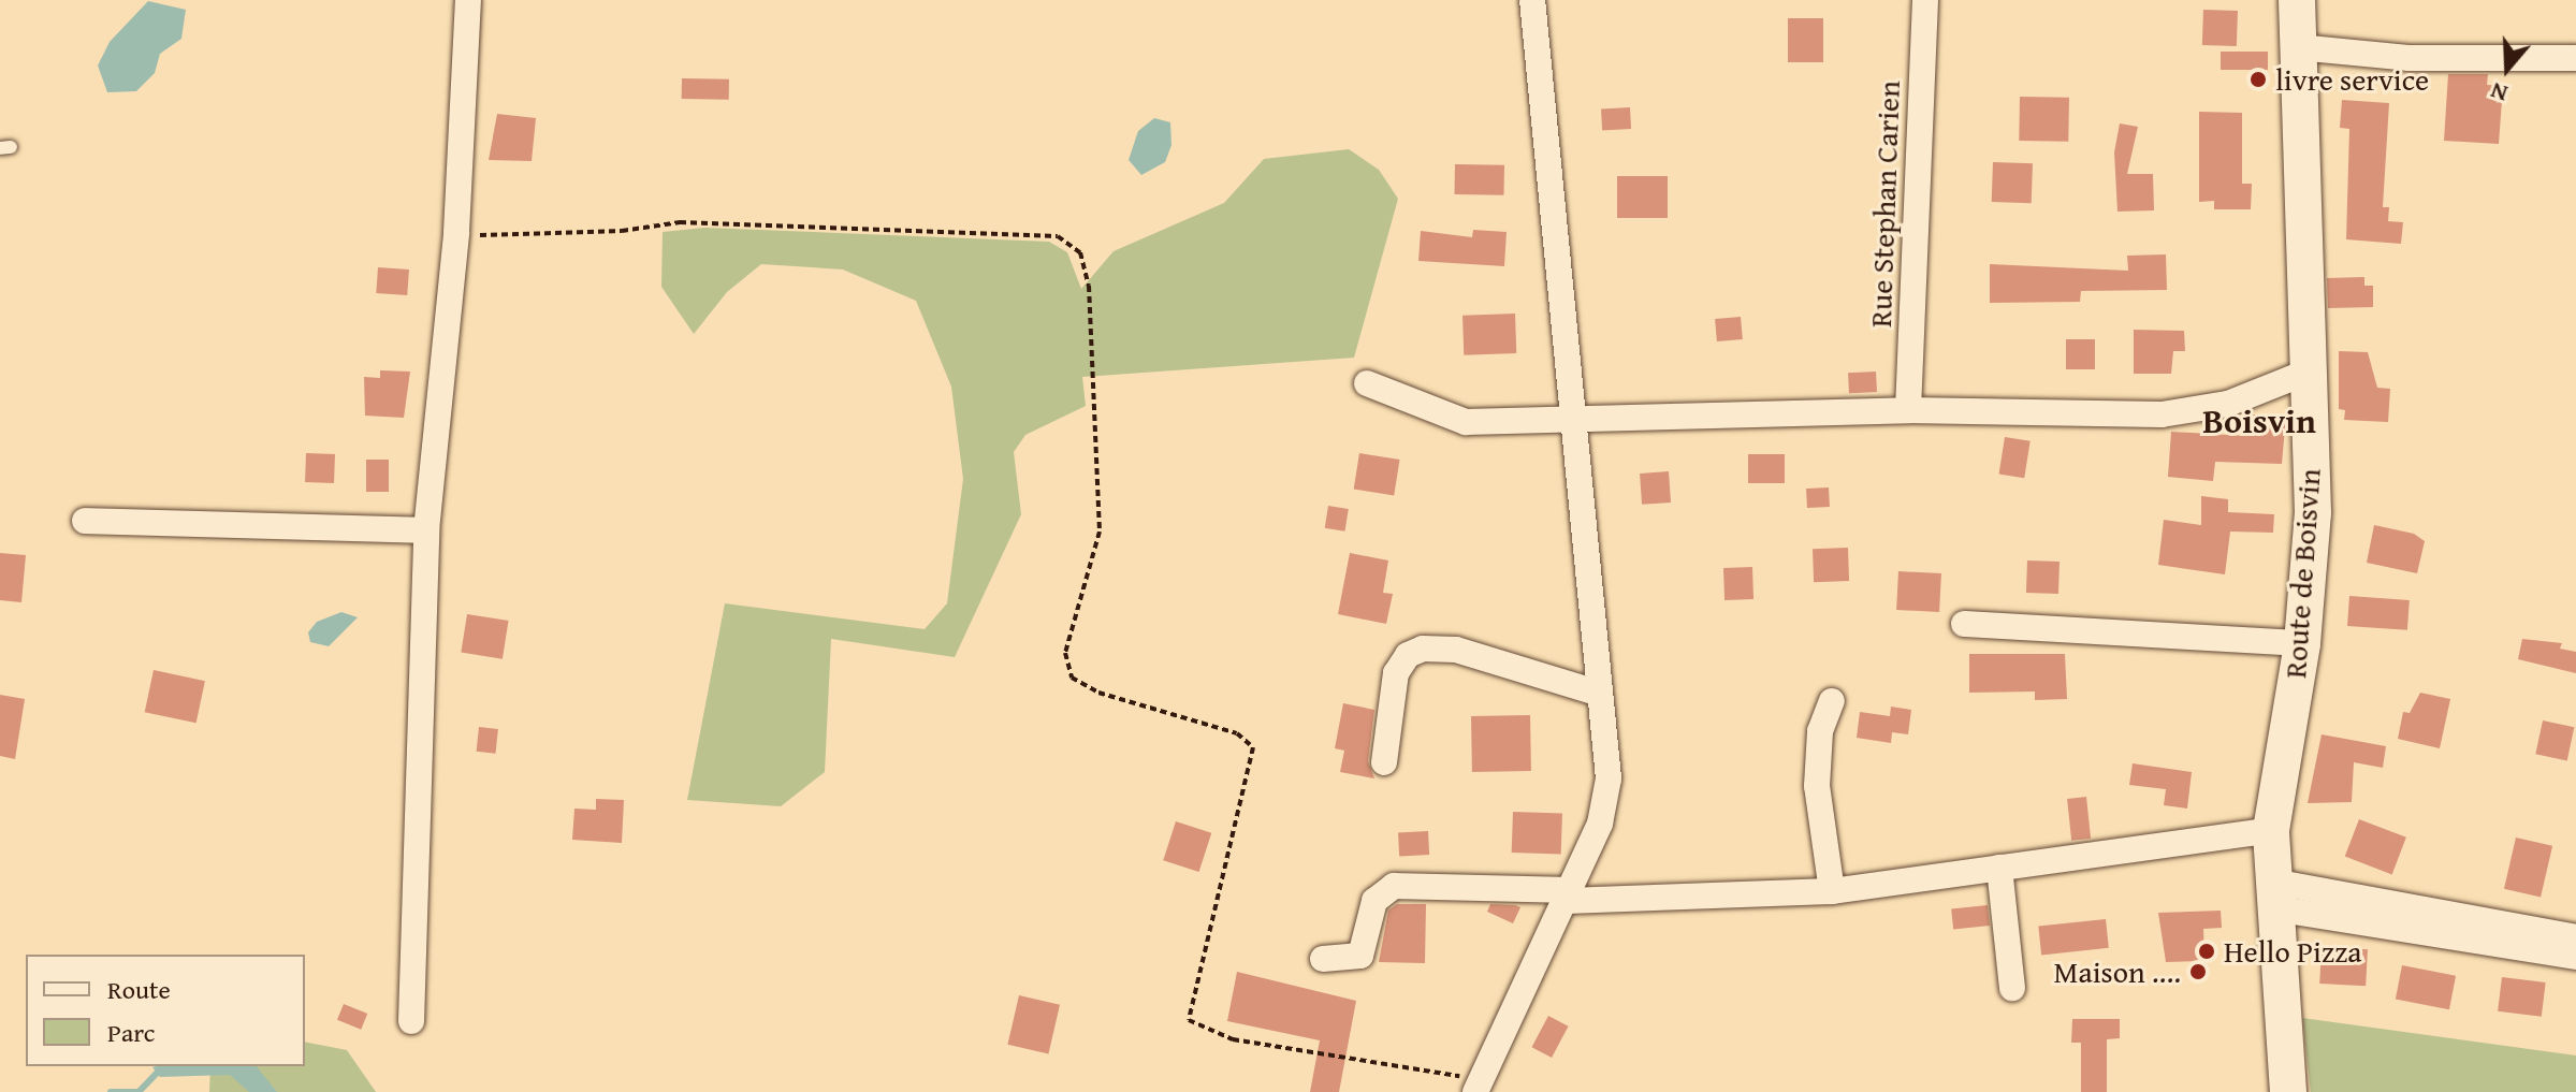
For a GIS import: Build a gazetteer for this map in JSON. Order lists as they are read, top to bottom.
{
  "streets": {
    "main road": ["Route de Boisvin"],
    "street": ["Rue Stephan Carien"]
  },
  "districts": ["Boisvin"],
  "places": ["livre service", "Hello Pizza", "Maison ...."],
  "legend": ["Route", "Parc"],
  "north": "bottom"
}
